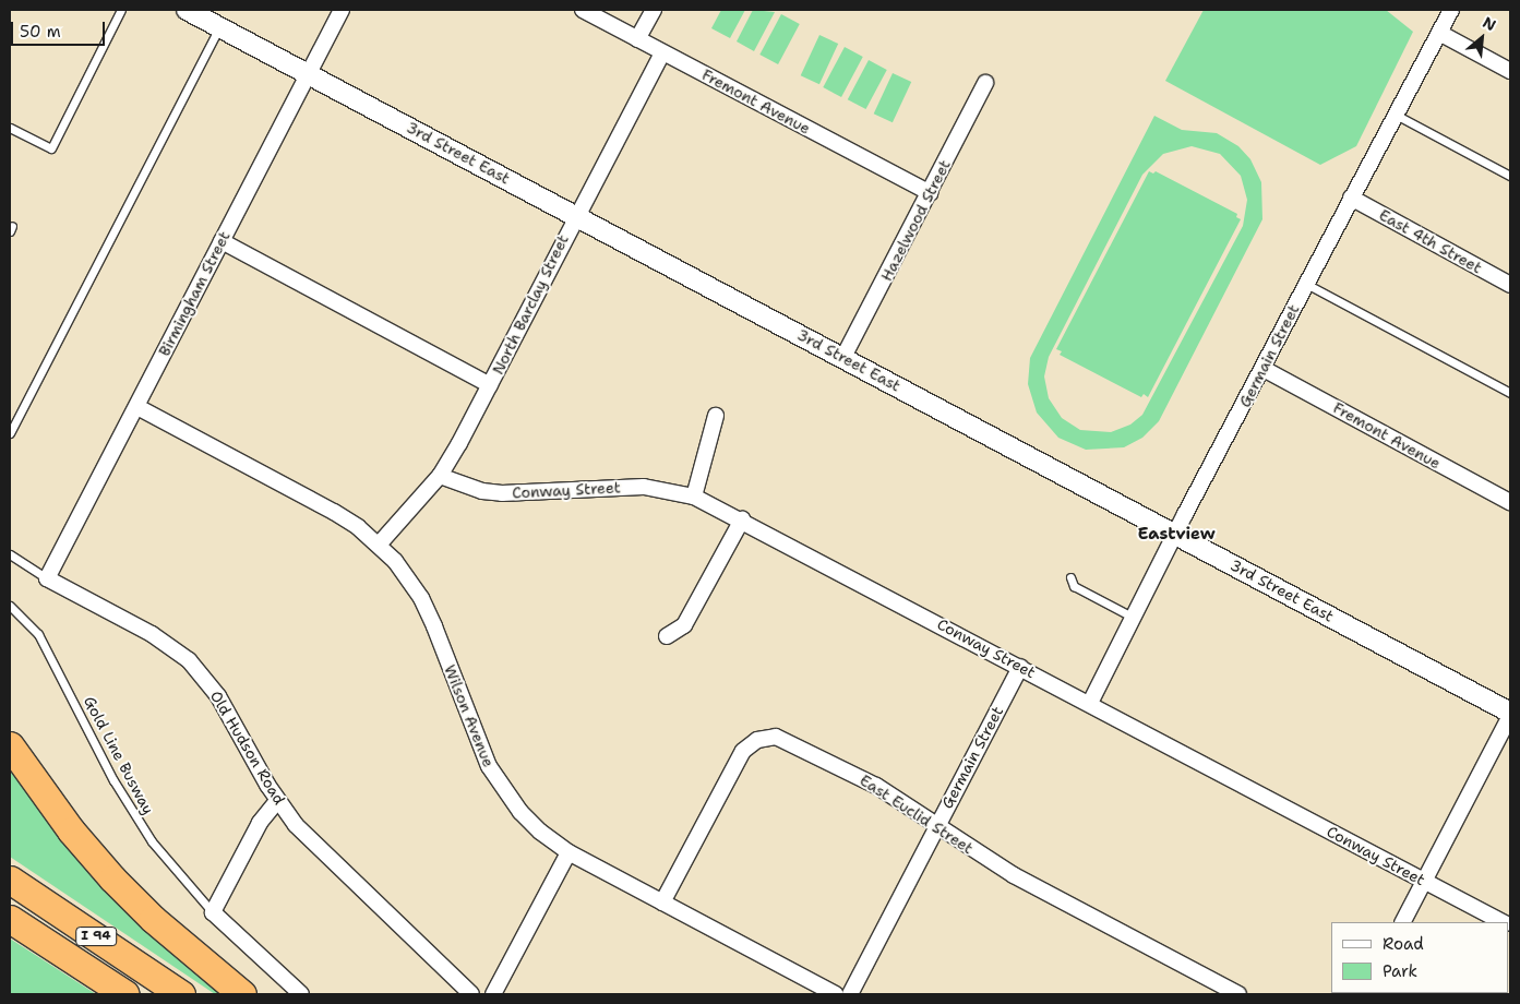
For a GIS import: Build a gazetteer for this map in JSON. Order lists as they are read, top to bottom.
{
  "streets": {
    "highway": ["I 94"],
    "street": [
      "Fremont Avenue",
      "3rd Street East",
      "Hazelwood Street",
      "East 4th Street",
      "Birmingham Street",
      "North Barclay Street",
      "Germain Street",
      "Conway Street",
      "Wilson Avenue",
      "Old Hudson Road",
      "East Euclid Street"
    ],
    "lane": ["Gold Line Busway"]
  },
  "crossings": [
    ["Fremont Avenue", "Hazelwood Street"],
    ["Fremont Avenue", "North Barclay Street"],
    ["Fremont Avenue", "Germain Street"],
    ["3rd Street East", "Hazelwood Street"],
    ["3rd Street East", "Birmingham Street"],
    ["3rd Street East", "North Barclay Street"],
    ["3rd Street East", "Germain Street"],
    ["East 4th Street", "Germain Street"],
    ["Birmingham Street", "Wilson Avenue"],
    ["Birmingham Street", "Old Hudson Road"],
    ["North Barclay Street", "Conway Street"],
    ["North Barclay Street", "Wilson Avenue"],
    ["Germain Street", "Conway Street"],
    ["Germain Street", "East Euclid Street"],
    ["Wilson Avenue", "East Euclid Street"]
  ],
  "districts": ["Eastview"],
  "legend": ["Road", "Park"],
  "scale_bar": "50 m",
  "north": "top right"
}
